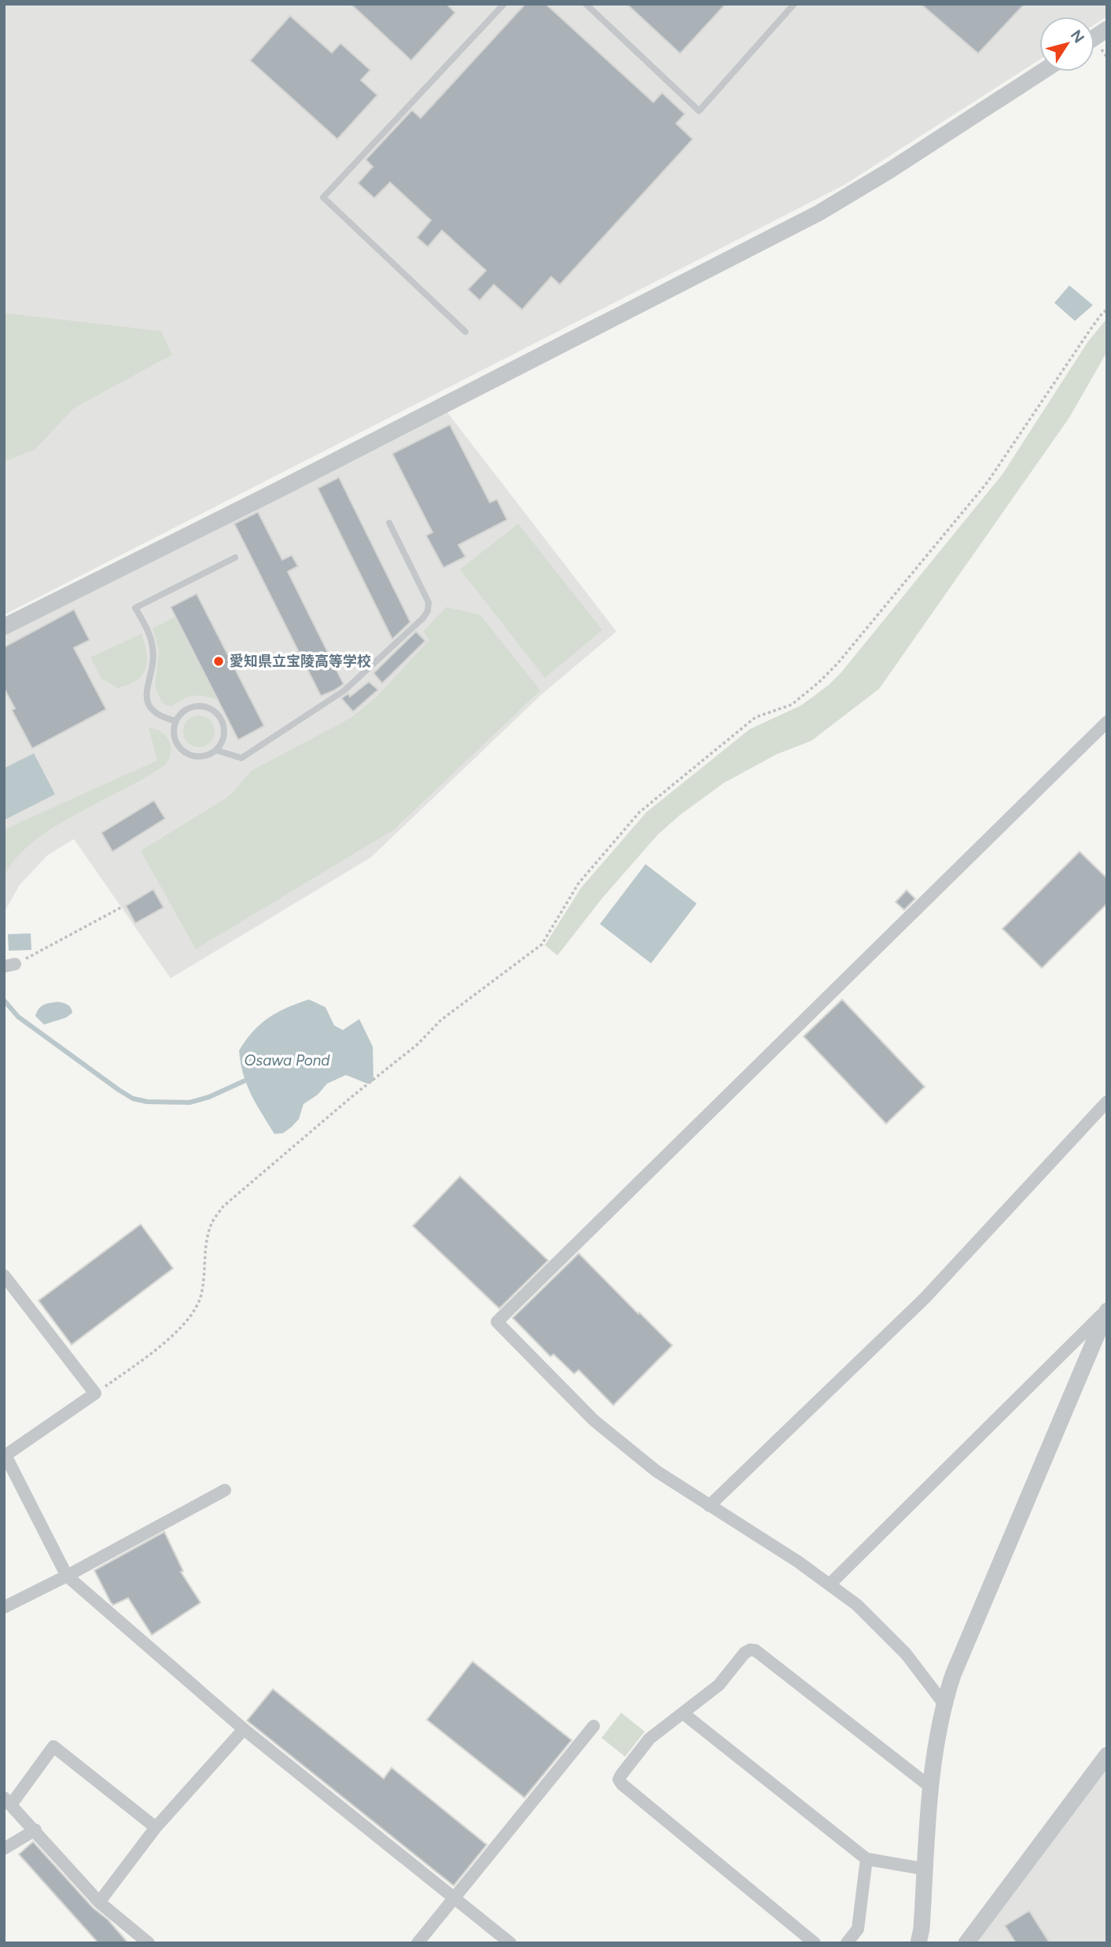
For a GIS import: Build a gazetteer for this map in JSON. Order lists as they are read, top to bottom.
{
  "water": ["Osawa Pond"],
  "places": ["愛知県立宝陵高等学校"],
  "north": "top right"
}
